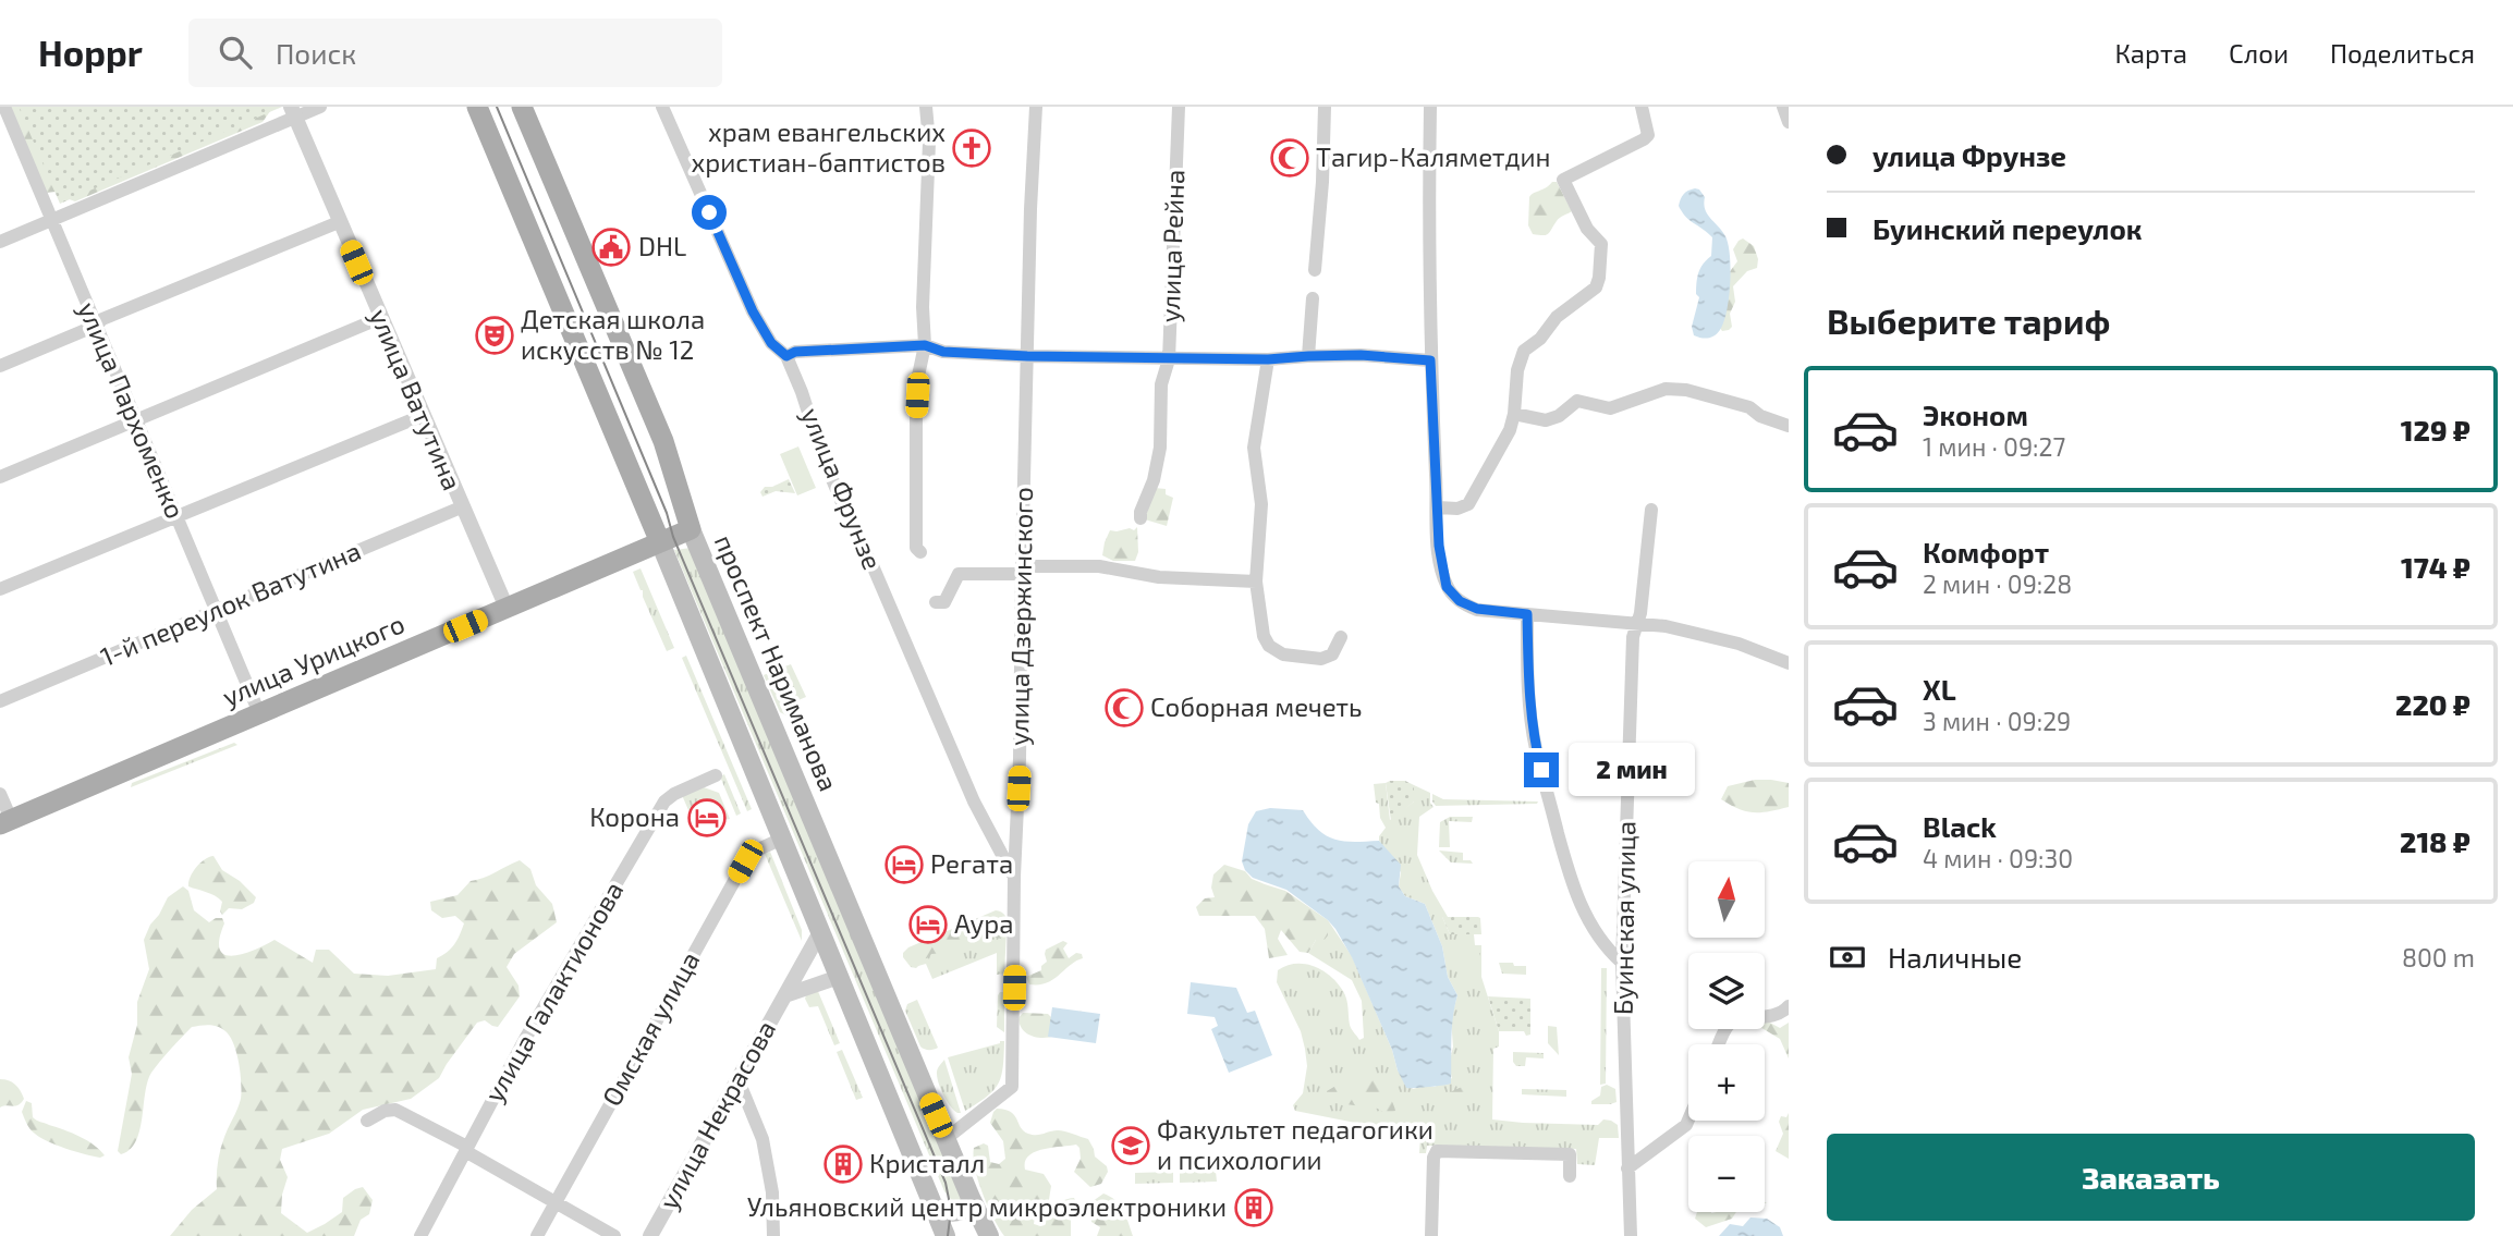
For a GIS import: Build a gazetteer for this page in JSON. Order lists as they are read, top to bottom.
{
  "streets": {
    "main road": ["улица Урицкого", "проспект Нариманова"],
    "street": [
      "улица Рейна",
      "улица Ватутина",
      "улица Пархоменко",
      "улица Фрунзе",
      "1-й переулок Ватутина",
      "улица Дзержинского",
      "Буинская улица",
      "улица Галактионова",
      "Омская улица",
      "улица Некрасова"
    ]
  },
  "crossings": [
    ["улица Ватутина", "1-й переулок Ватутина"],
    ["улица Ватутина", "улица Урицкого"],
    ["улица Пархоменко", "1-й переулок Ватутина"],
    ["улица Пархоменко", "улица Урицкого"],
    ["улица Фрунзе", "улица Дзержинского"],
    ["улица Дзержинского", "проспект Нариманова"],
    ["улица Урицкого", "проспект Нариманова"]
  ],
  "places": {
    "church": ["храм евангельских христиан-баптистов"],
    "mosque": ["Тагир-Каляметдин", "Соборная мечеть"],
    "public building": ["DHL"],
    "theatre": ["Детская школа искусств № 12"],
    "hotel": ["Корона", "Регата", "Аура"],
    "school or university": ["Факультет педагогики и психологии"],
    "building": ["Кристалл", "Ульяновский центр микроэлектроники"]
  },
  "north": "top",
  "page": {
    "header": "Hoppr",
    "search": "Поиск",
    "nav": ["Карта", "Слои", "Поделиться"],
    "banner": ["улица Фрунзе", "Буинский переулок"],
    "heading": "Выберите тариф",
    "list": [
      {
        "name": "Эконом",
        "note": "1 мин · 09:27",
        "value": "129 ₽"
      },
      {
        "name": "Комфорт",
        "note": "2 мин · 09:28",
        "value": "174 ₽"
      },
      {
        "name": "XL",
        "note": "3 мин · 09:29",
        "value": "220 ₽"
      },
      {
        "name": "Black",
        "note": "4 мин · 09:30",
        "value": "218 ₽"
      }
    ],
    "bubble": "2 мин",
    "map_buttons": ["+", "−"],
    "pay": ["Наличные", "800 m"],
    "buttons": "Заказать"
  }
}
